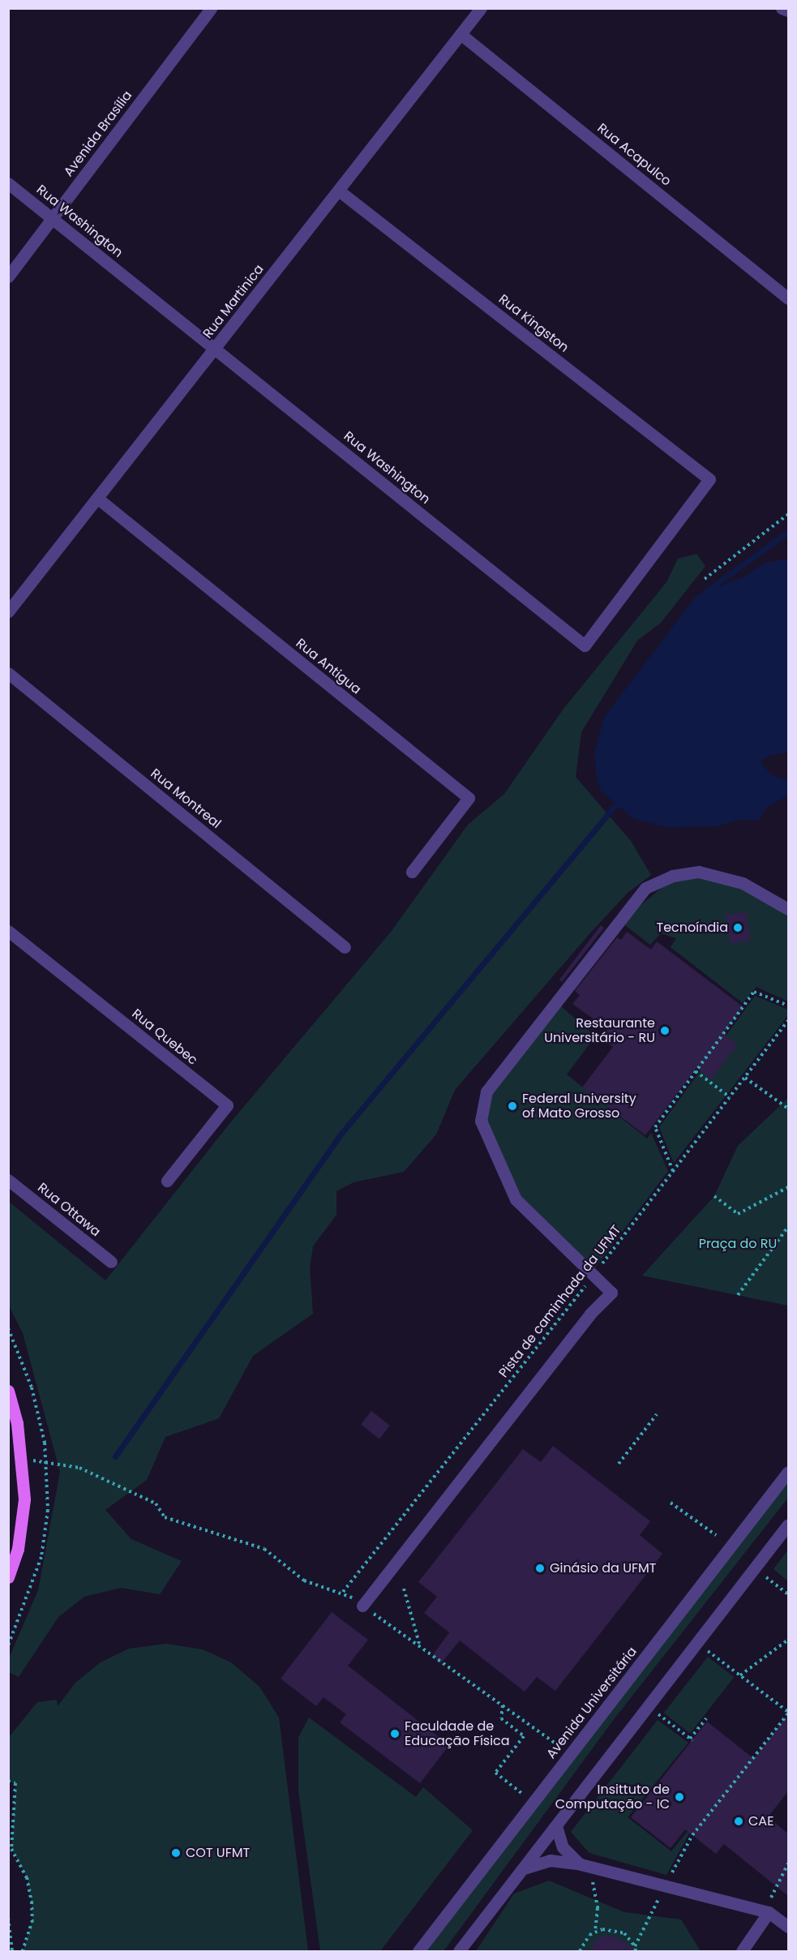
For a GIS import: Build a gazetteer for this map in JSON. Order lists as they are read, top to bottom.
{
  "streets": {
    "street": [
      "Avenida Brasília",
      "Rua Acapulco",
      "Rua Washington",
      "Rua Martinica",
      "Rua Kingston",
      "Rua Antigua",
      "Rua Montreal",
      "Rua Quebec",
      "Rua Ottawa",
      "Avenida Universitária"
    ],
    "path": ["Pista de caminhada da UFMT"]
  },
  "crossings": [
    ["Avenida Brasília", "Rua Washington"],
    ["Rua Acapulco", "Rua Martinica"],
    ["Rua Washington", "Rua Martinica"],
    ["Rua Washington", "Rua Kingston"],
    ["Rua Martinica", "Rua Kingston"],
    ["Rua Martinica", "Rua Antigua"]
  ],
  "parks": ["Praça do RU"],
  "places": [
    "Tecnoíndia",
    "Restaurante Universitário - RU",
    "Federal University of Mato Grosso",
    "Ginásio da UFMT",
    "Faculdade de Educação Física",
    "Insittuto de Computação - IC",
    "CAE",
    "COT UFMT"
  ]
}
